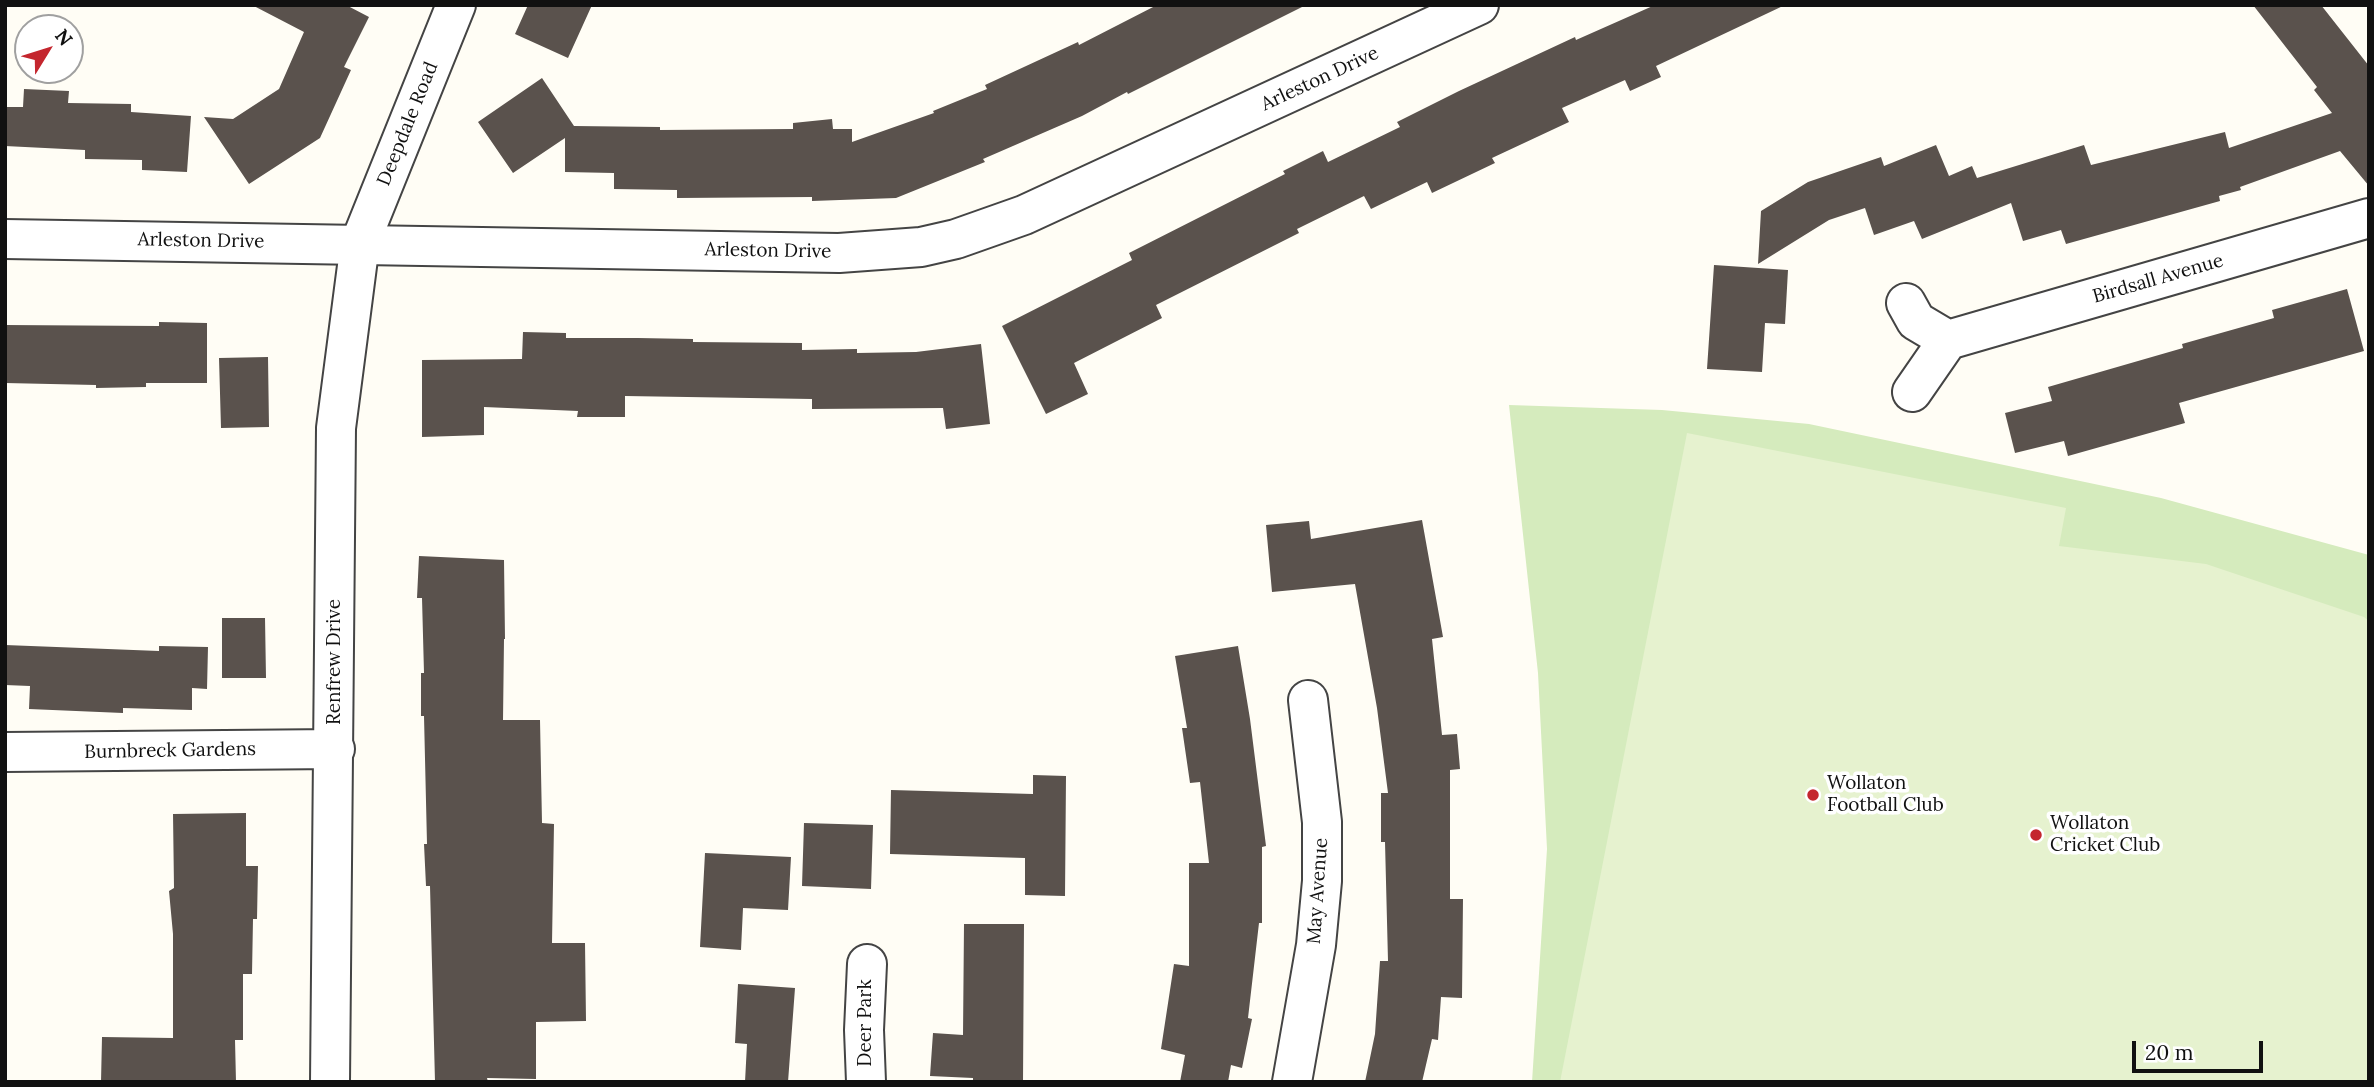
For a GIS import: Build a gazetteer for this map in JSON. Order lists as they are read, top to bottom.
{
  "streets": {
    "street": [
      "Arleston Drive",
      "Deepdale Road",
      "Birdsall Avenue",
      "Renfrew Drive",
      "Burnbreck Gardens",
      "May Avenue",
      "Deer Park"
    ]
  },
  "crossings": [
    ["Arleston Drive", "Deepdale Road"],
    ["Arleston Drive", "Renfrew Drive"],
    ["Deepdale Road", "Renfrew Drive"],
    ["Renfrew Drive", "Burnbreck Gardens"]
  ],
  "places": ["Wollaton Football Club", "Wollaton Cricket Club"],
  "scale_bar": "20 m",
  "north": "top right"
}
